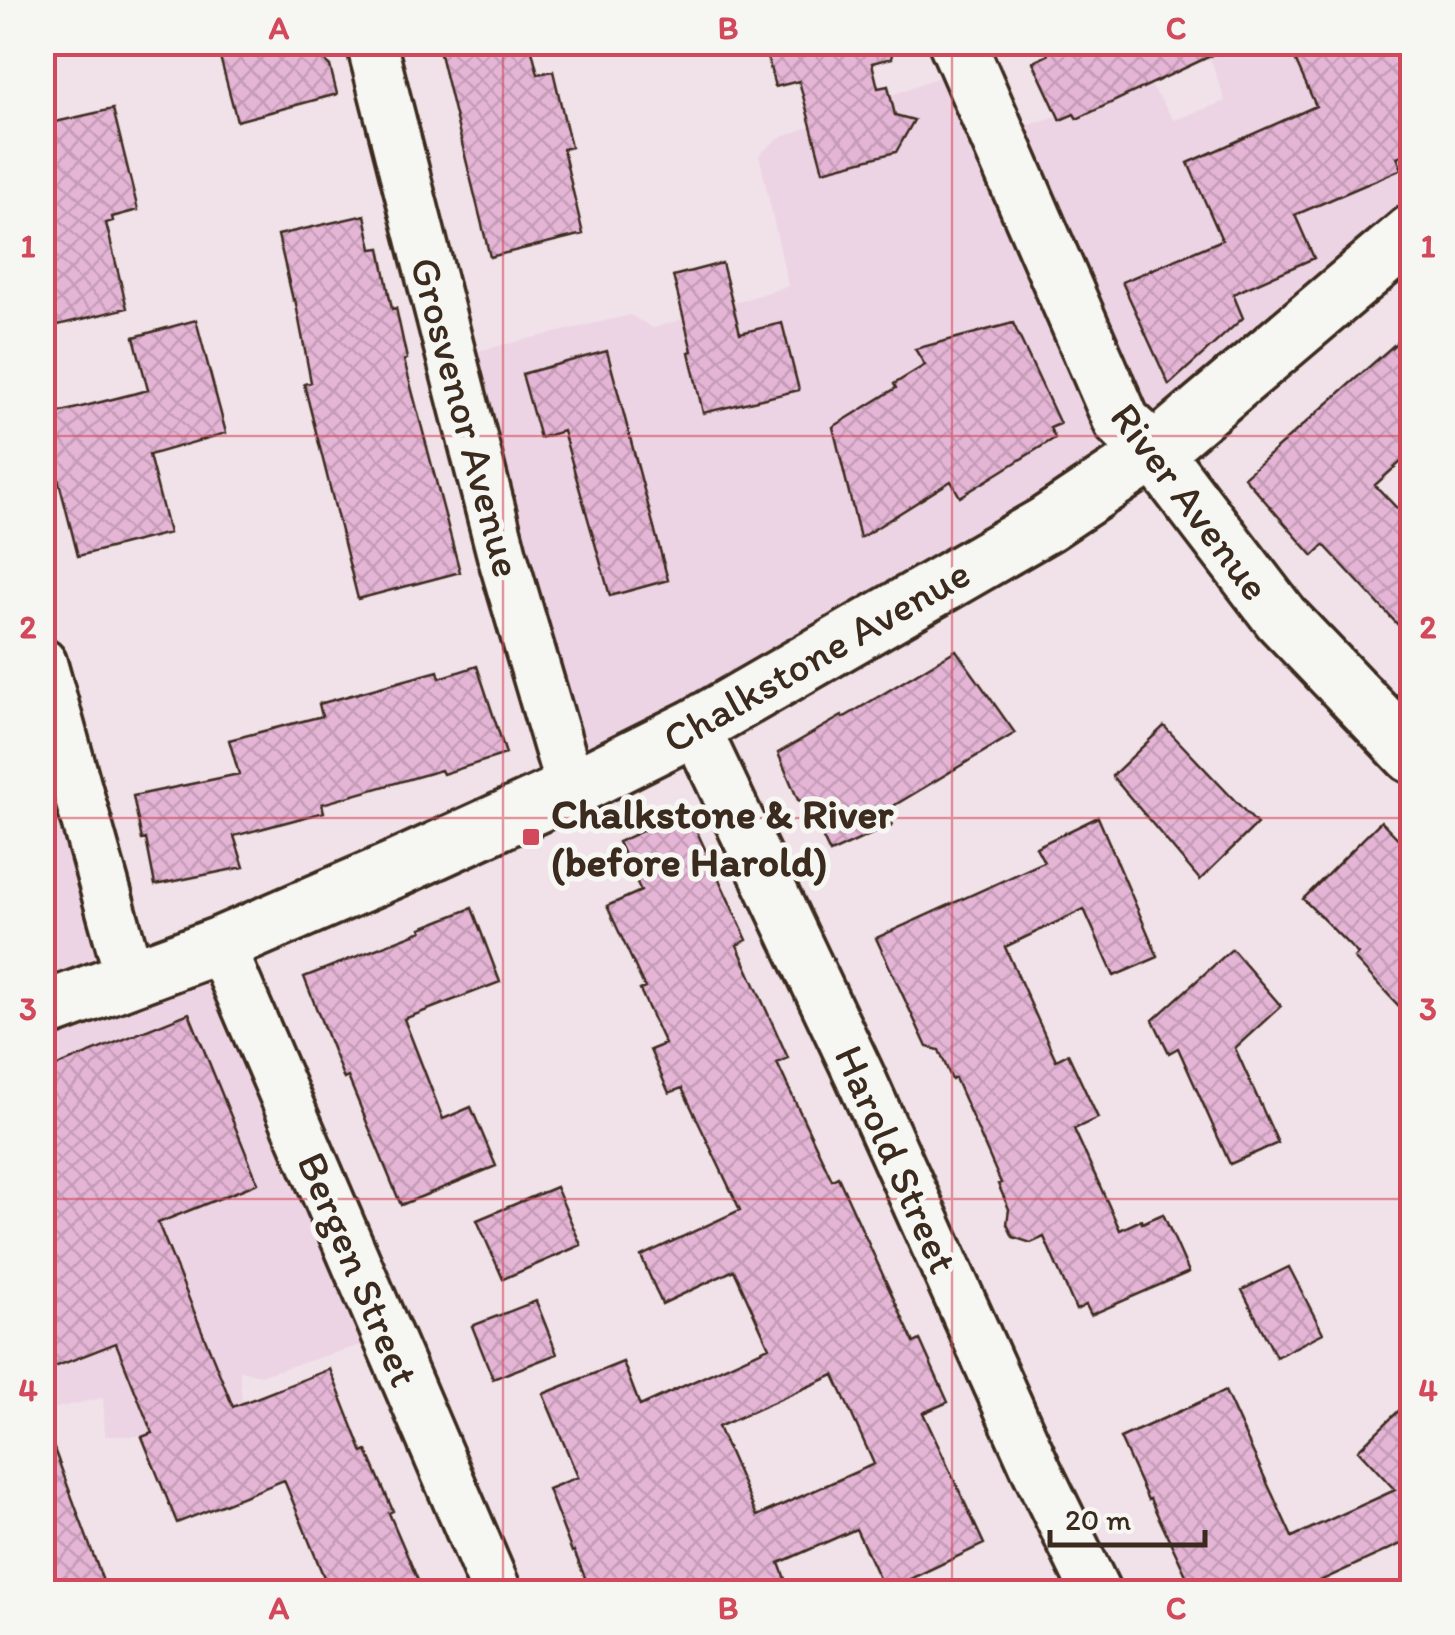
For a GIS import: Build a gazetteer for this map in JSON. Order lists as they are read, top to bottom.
{
  "streets": {
    "main road": ["River Avenue", "Chalkstone Avenue"],
    "street": ["Grosvenor Avenue", "Harold Street", "Bergen Street"]
  },
  "crossings": [
    ["Grosvenor Avenue", "Chalkstone Avenue"],
    ["River Avenue", "Chalkstone Avenue"],
    ["Chalkstone Avenue", "Harold Street"],
    ["Chalkstone Avenue", "Bergen Street"]
  ],
  "places": {
    "transit": ["Chalkstone & River (before Harold)"]
  },
  "scale_bar": "20 m",
  "grid": {
    "columns": ["A", "B", "C"],
    "rows": [
      "1",
      "2",
      "3",
      "4"
    ]
  }
}
